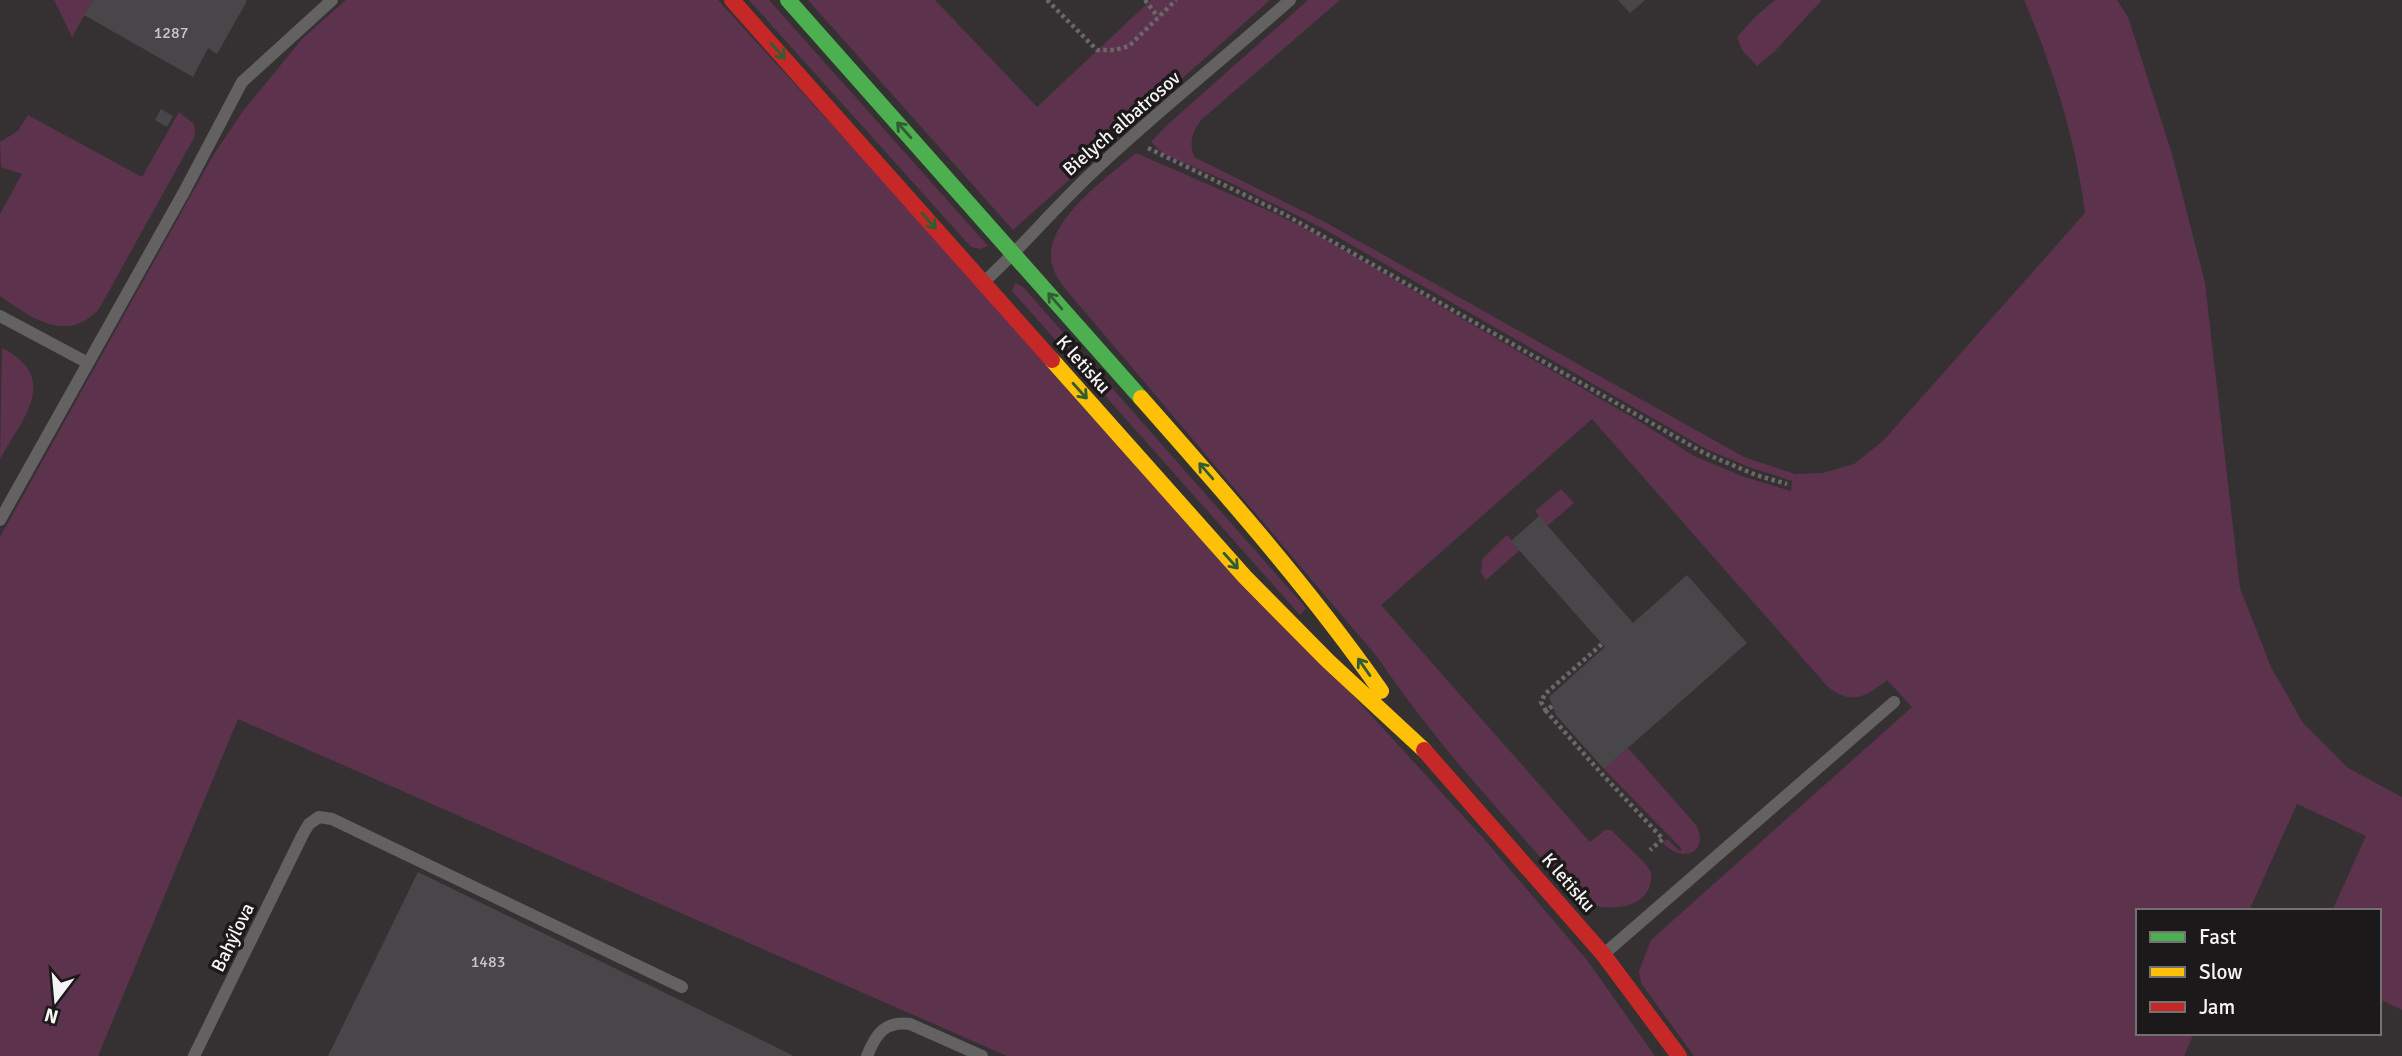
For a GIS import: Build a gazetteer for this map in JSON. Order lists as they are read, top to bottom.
{
  "streets": {
    "street": ["K letisku"],
    "lane": ["Bielych albatrosov", "Bahýľova"]
  },
  "crossings": [
    ["Bielych albatrosov", "K letisku"]
  ],
  "house_numbers": ["1287", "1483"],
  "legend": ["Fast", "Slow", "Jam"],
  "north": "bottom"
}
